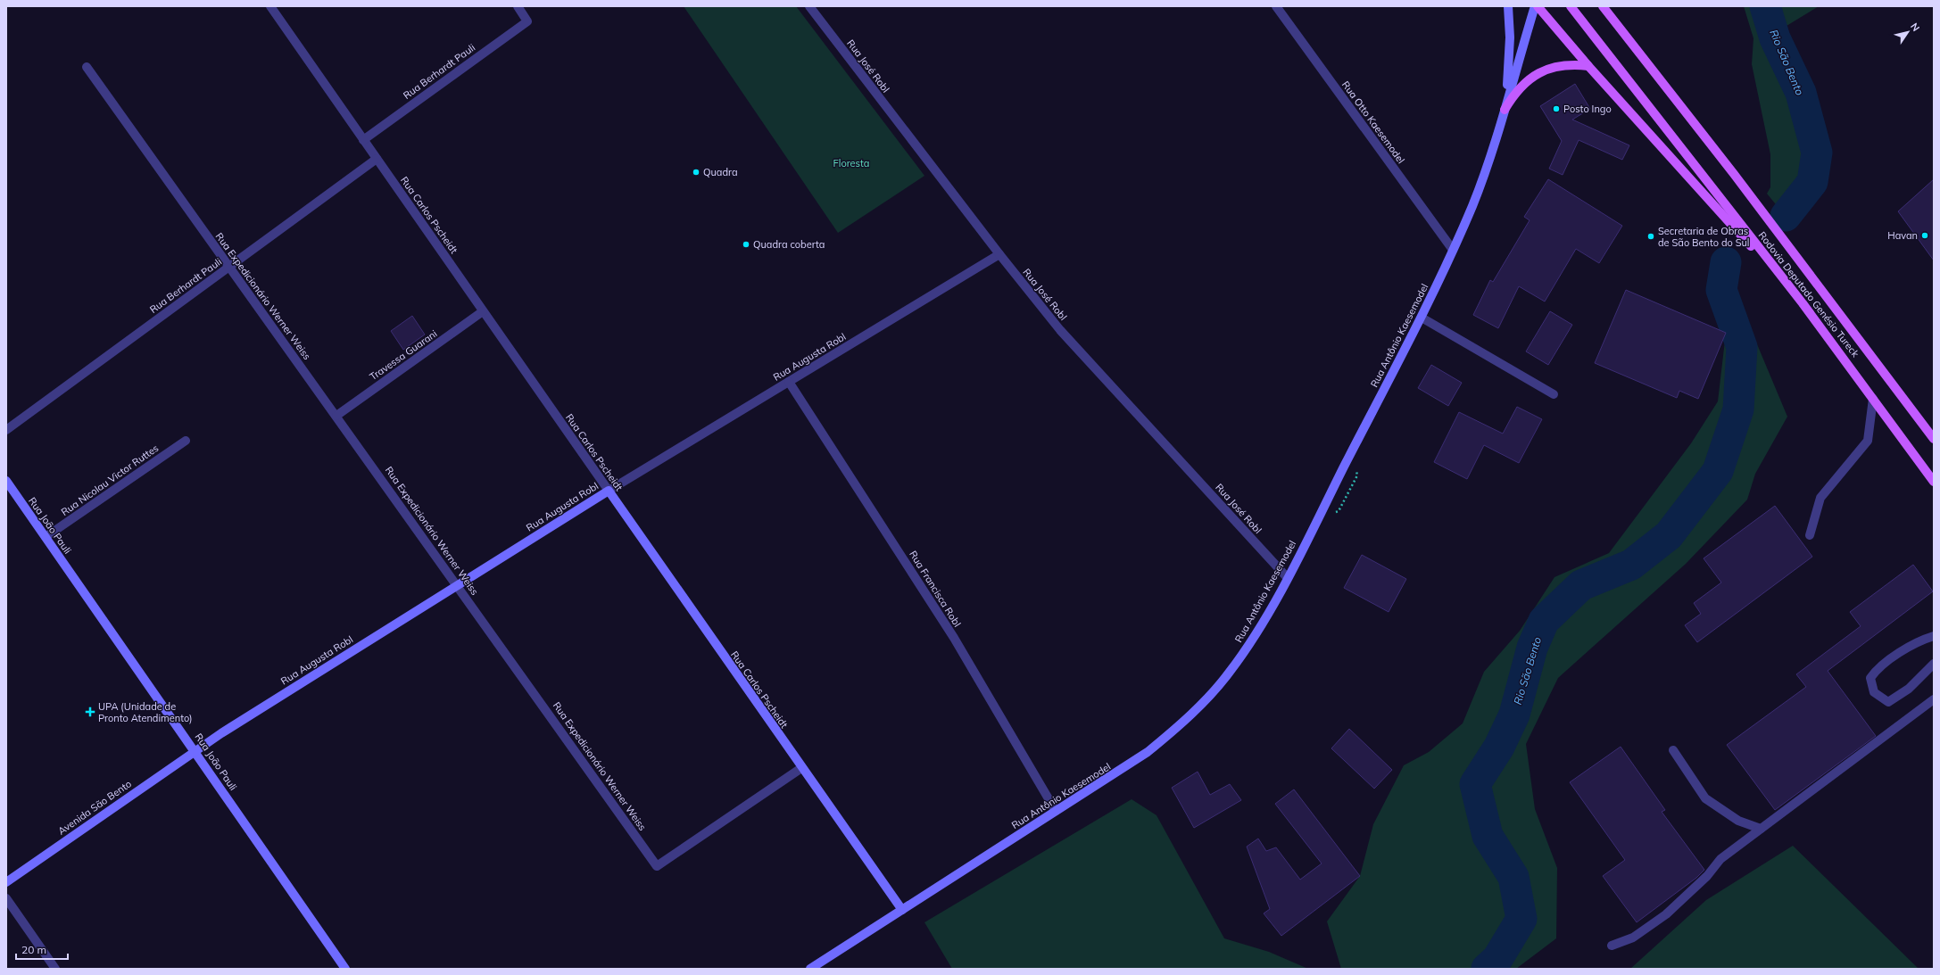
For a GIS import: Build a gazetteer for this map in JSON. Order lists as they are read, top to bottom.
{
  "streets": {
    "main road": [
      "Rua Carlos Pscheidt",
      "Rodovia Deputado Genésio Tureck",
      "Rua Antônio Kaesemodel",
      "Rua Augusta Robl",
      "Rua João Pauli",
      "Avenida São Bento"
    ],
    "street": [
      "Rua José Robl",
      "Rua Berhardt Pauli",
      "Rua Otto Kaesemodel",
      "Rua Expedicionário Werner Weiss",
      "Travessa Guarani",
      "Rua Nicolau Victor Ruttes",
      "Rua Francisca Robl"
    ]
  },
  "crossings": [
    ["Rua José Robl", "Rua Antônio Kaesemodel"],
    ["Rua José Robl", "Rua Augusta Robl"],
    ["Rua Berhardt Pauli", "Rua Carlos Pscheidt"],
    ["Rua Berhardt Pauli", "Rua Expedicionário Werner Weiss"],
    ["Rua Otto Kaesemodel", "Rua Antônio Kaesemodel"],
    ["Rua Carlos Pscheidt", "Rua Expedicionário Werner Weiss"],
    ["Rua Carlos Pscheidt", "Rua Antônio Kaesemodel"],
    ["Rua Carlos Pscheidt", "Travessa Guarani"],
    ["Rua Carlos Pscheidt", "Rua Augusta Robl"],
    ["Rua Expedicionário Werner Weiss", "Travessa Guarani"],
    ["Rua Expedicionário Werner Weiss", "Rua Augusta Robl"],
    ["Rua Antônio Kaesemodel", "Rua Francisca Robl"],
    ["Rua Augusta Robl", "Rua João Pauli"],
    ["Rua Augusta Robl", "Rua Francisca Robl"],
    ["Rua Augusta Robl", "Avenida São Bento"],
    ["Rua Nicolau Victor Ruttes", "Rua João Pauli"],
    ["Rua João Pauli", "Avenida São Bento"]
  ],
  "water": ["Rio São Bento"],
  "parks": ["Floresta"],
  "places": {
    "other": [
      "Posto Ingo",
      "Quadra",
      "Havan",
      "Secretaria de Obras de São Bento do Sul",
      "Quadra coberta"
    ],
    "health": ["UPA (Unidade de Pronto Atendimento)"]
  },
  "scale_bar": "20 m",
  "north": "top right"
}
